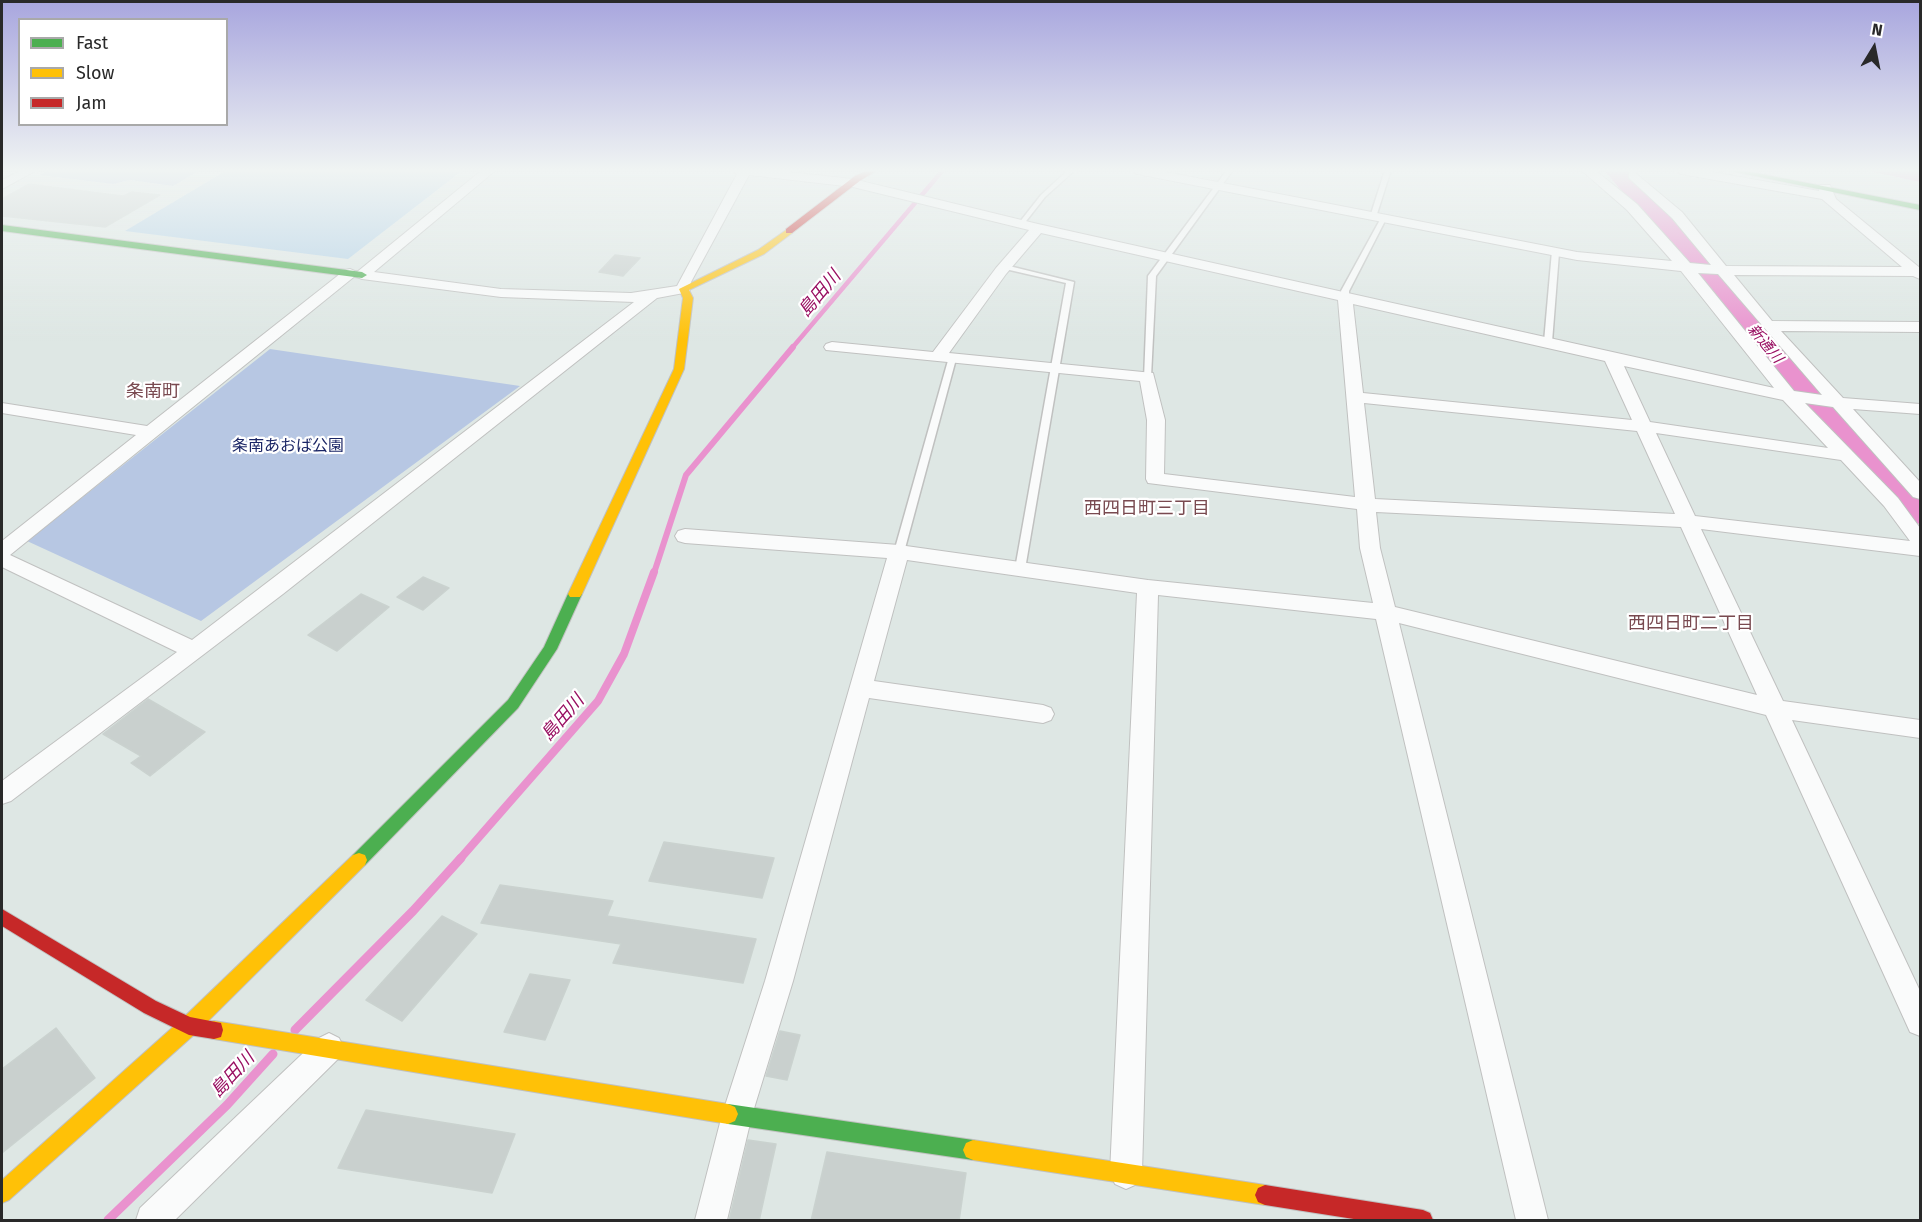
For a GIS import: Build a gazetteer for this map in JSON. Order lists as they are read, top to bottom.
{
  "districts": ["条南町", "西四日町三丁目", "西四日町二丁目"],
  "water": ["島田川", "新通川"],
  "parks": ["条南あおば公園"],
  "legend": ["Fast", "Slow", "Jam"],
  "north": "top"
}
